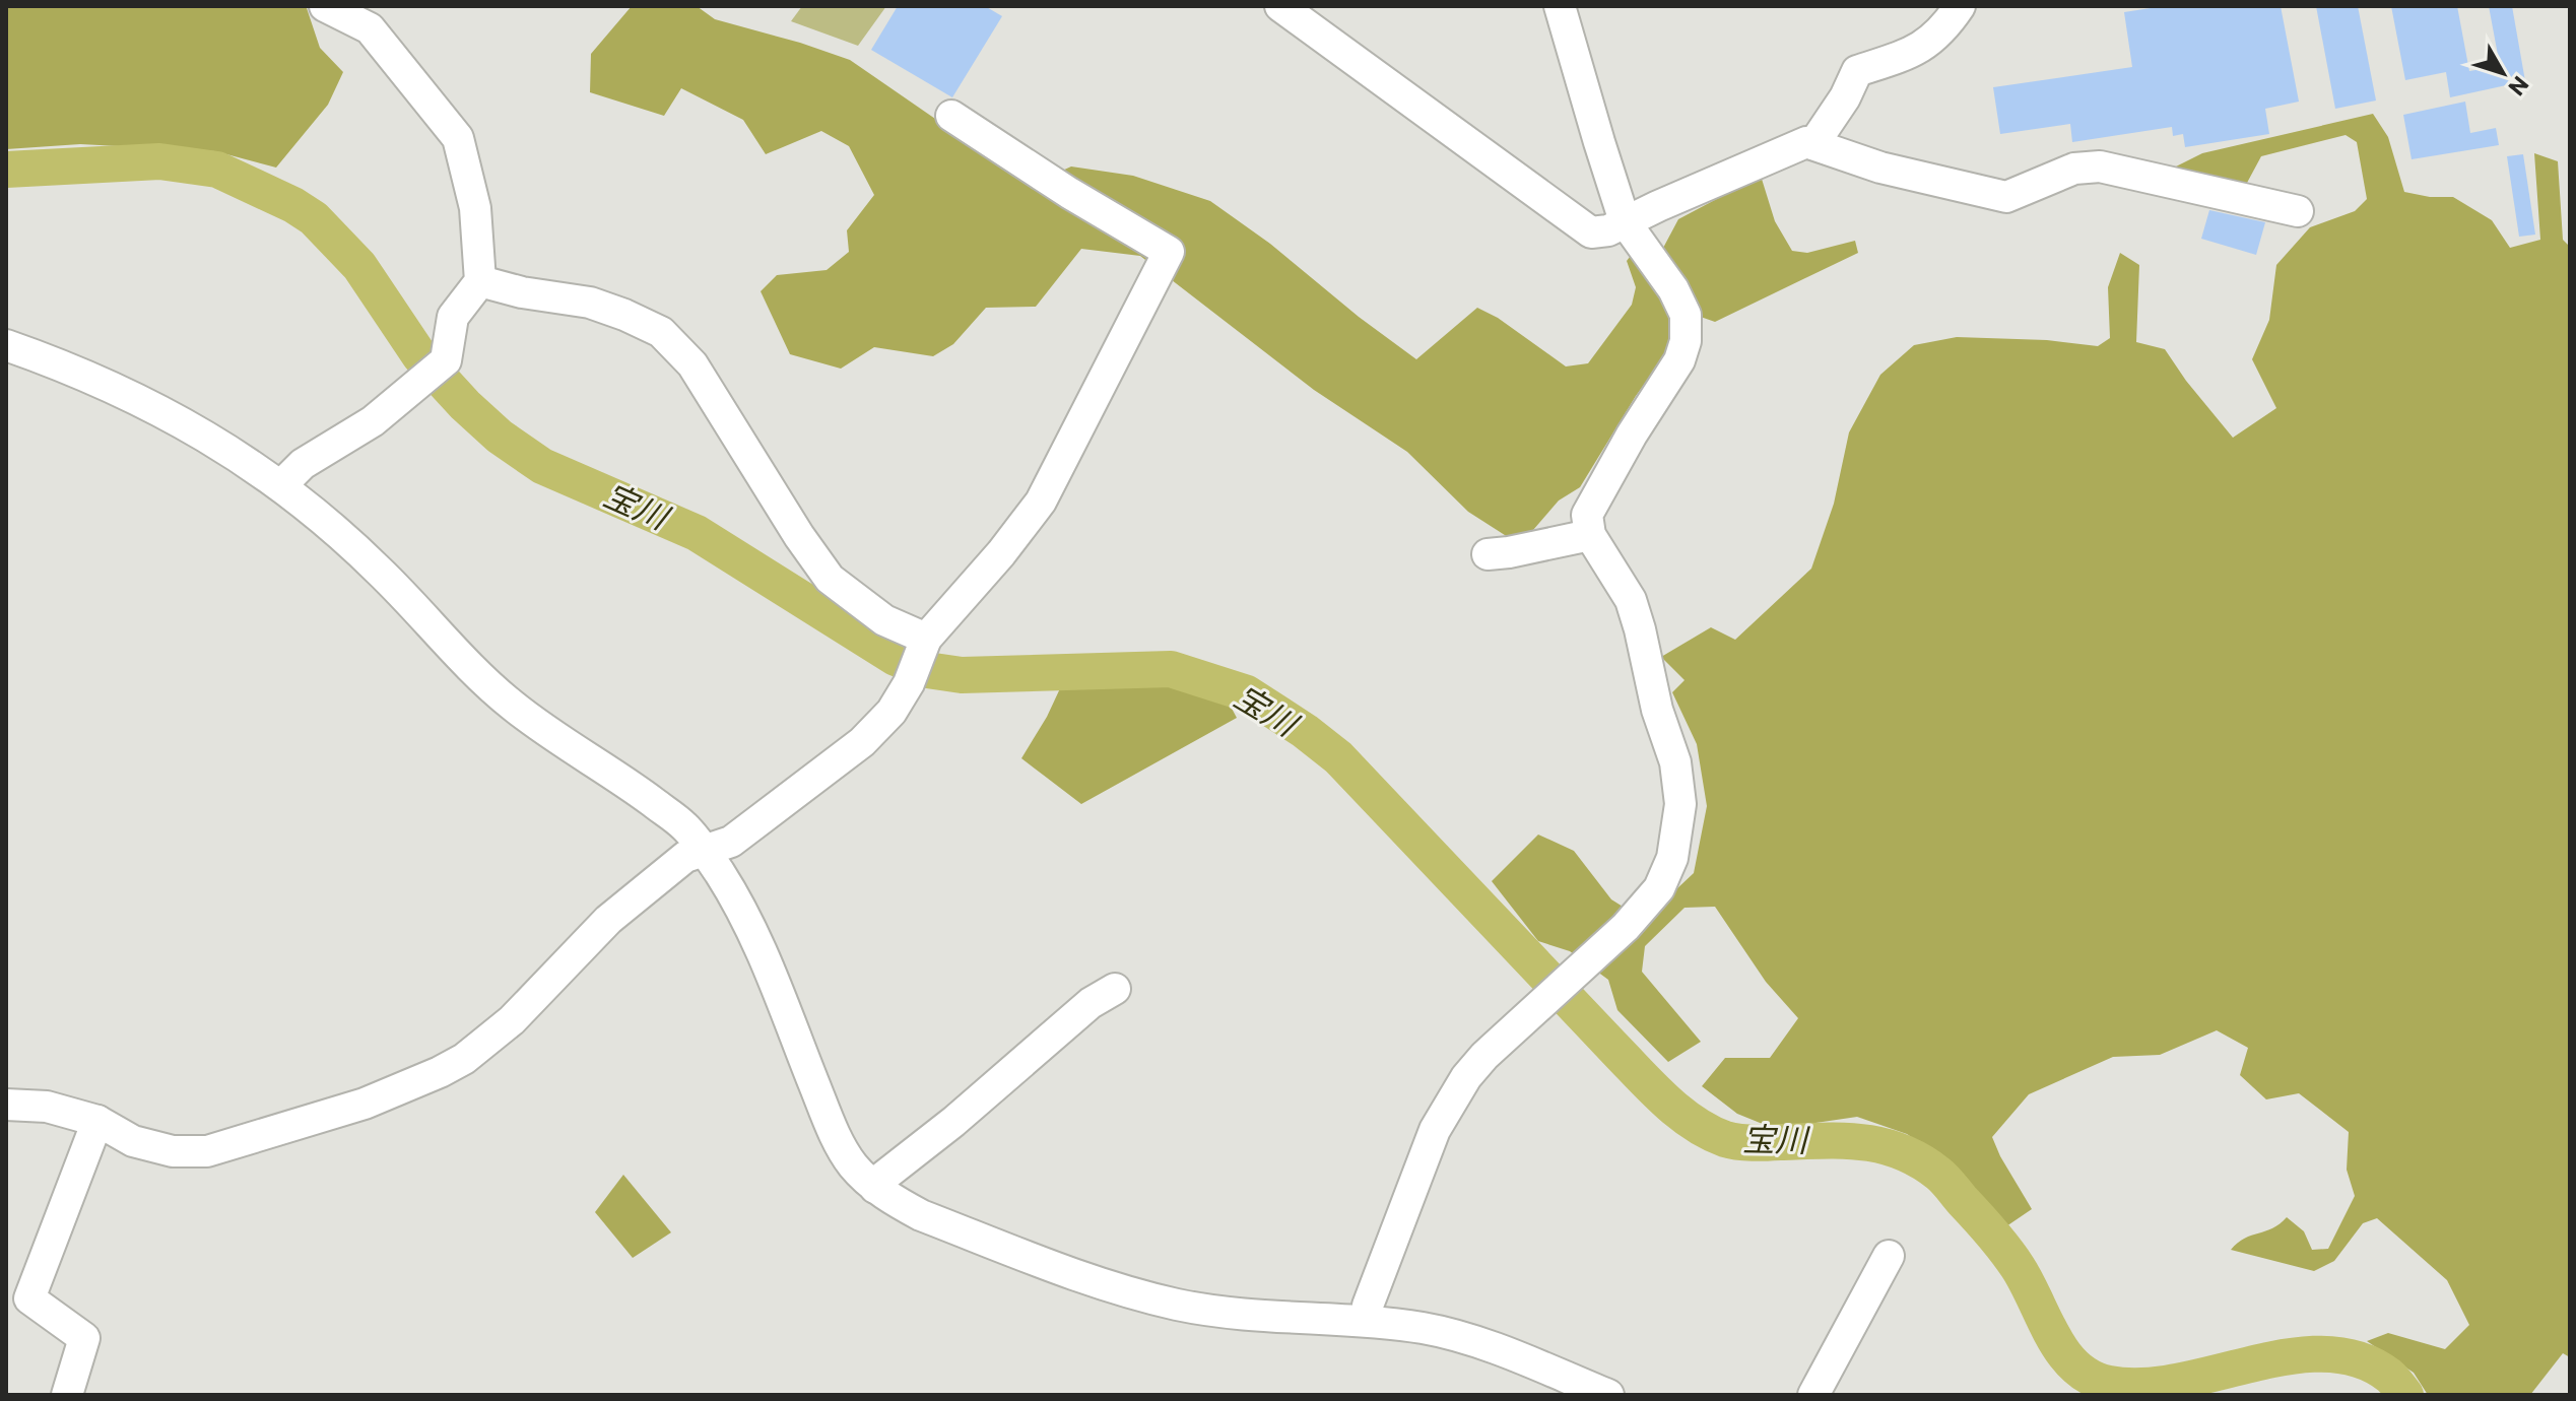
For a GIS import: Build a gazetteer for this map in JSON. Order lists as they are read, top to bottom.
{
  "water": ["宝川"],
  "north": "bottom right"
}
